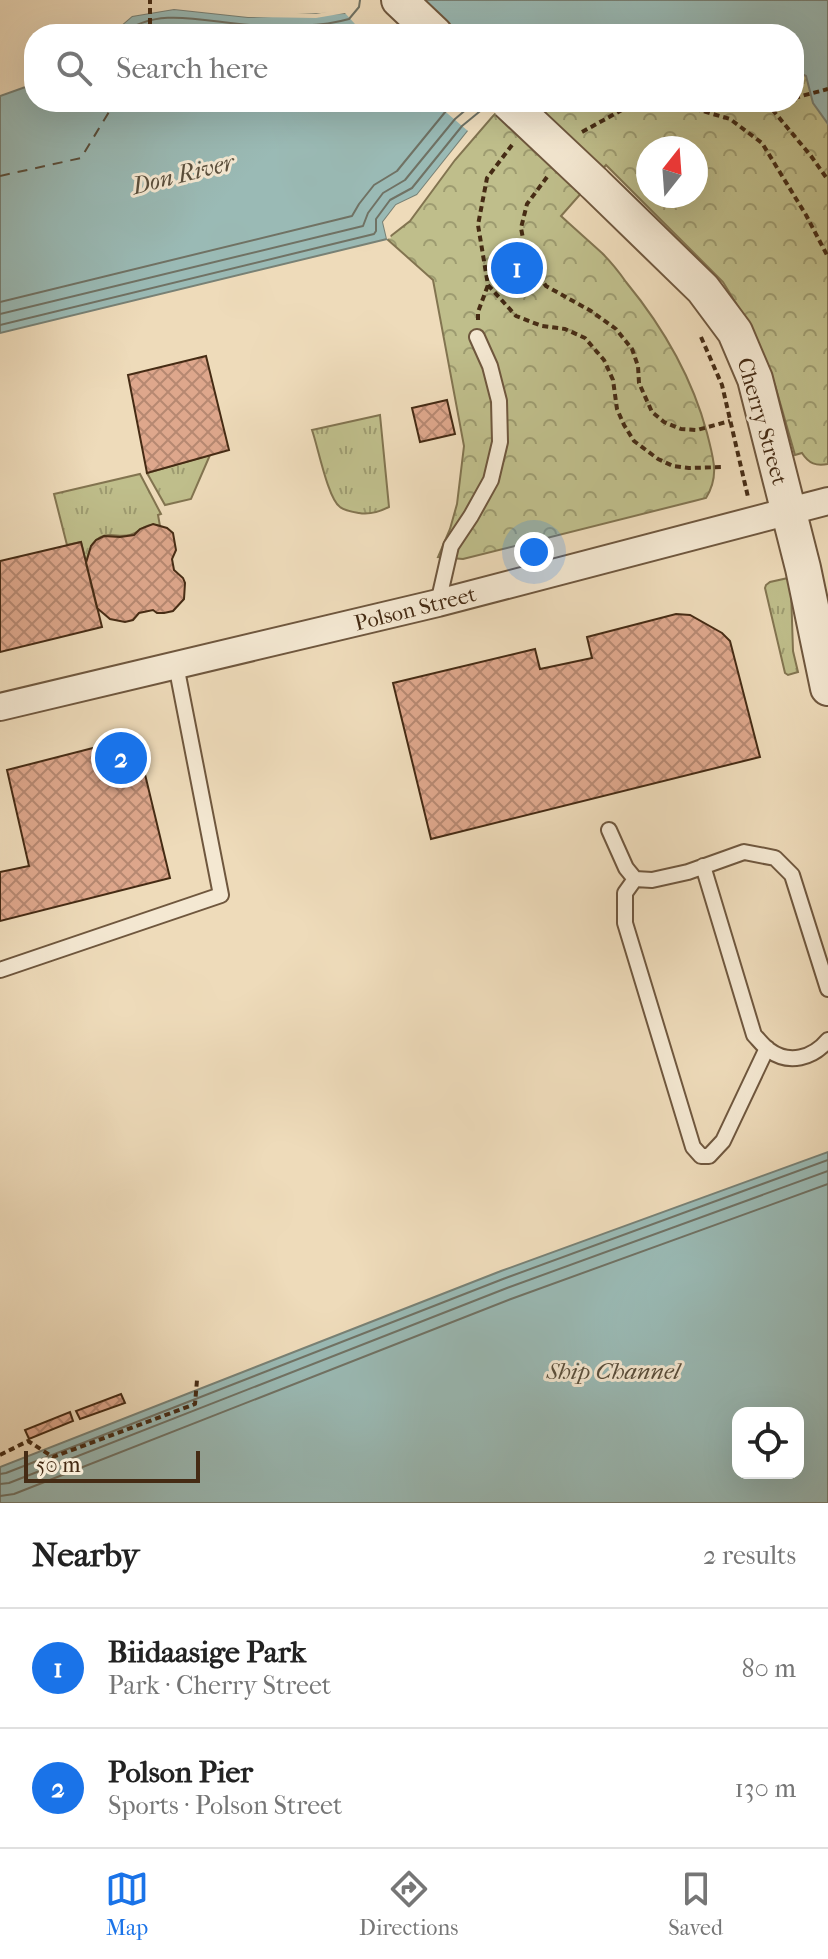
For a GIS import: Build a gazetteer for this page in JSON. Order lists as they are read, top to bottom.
{
  "streets": {
    "street": ["Cherry Street", "Polson Street"]
  },
  "crossings": [
    ["Cherry Street", "Polson Street"]
  ],
  "water": ["Don River", "Ship Channel"],
  "scale_bar": "50 m",
  "north": "top",
  "page": {
    "search": "Search here",
    "pins": ["1", "2"],
    "scale": "50 m",
    "heading": ["Nearby", "2 results"],
    "list": [
      {
        "mark": "1",
        "name": "Biidaasige Park",
        "note": "Park · Cherry Street",
        "value": "80 m"
      },
      {
        "mark": "2",
        "name": "Polson Pier",
        "note": "Sports · Polson Street",
        "value": "130 m"
      }
    ],
    "nav": ["Map", "Directions", "Saved"]
  }
}
